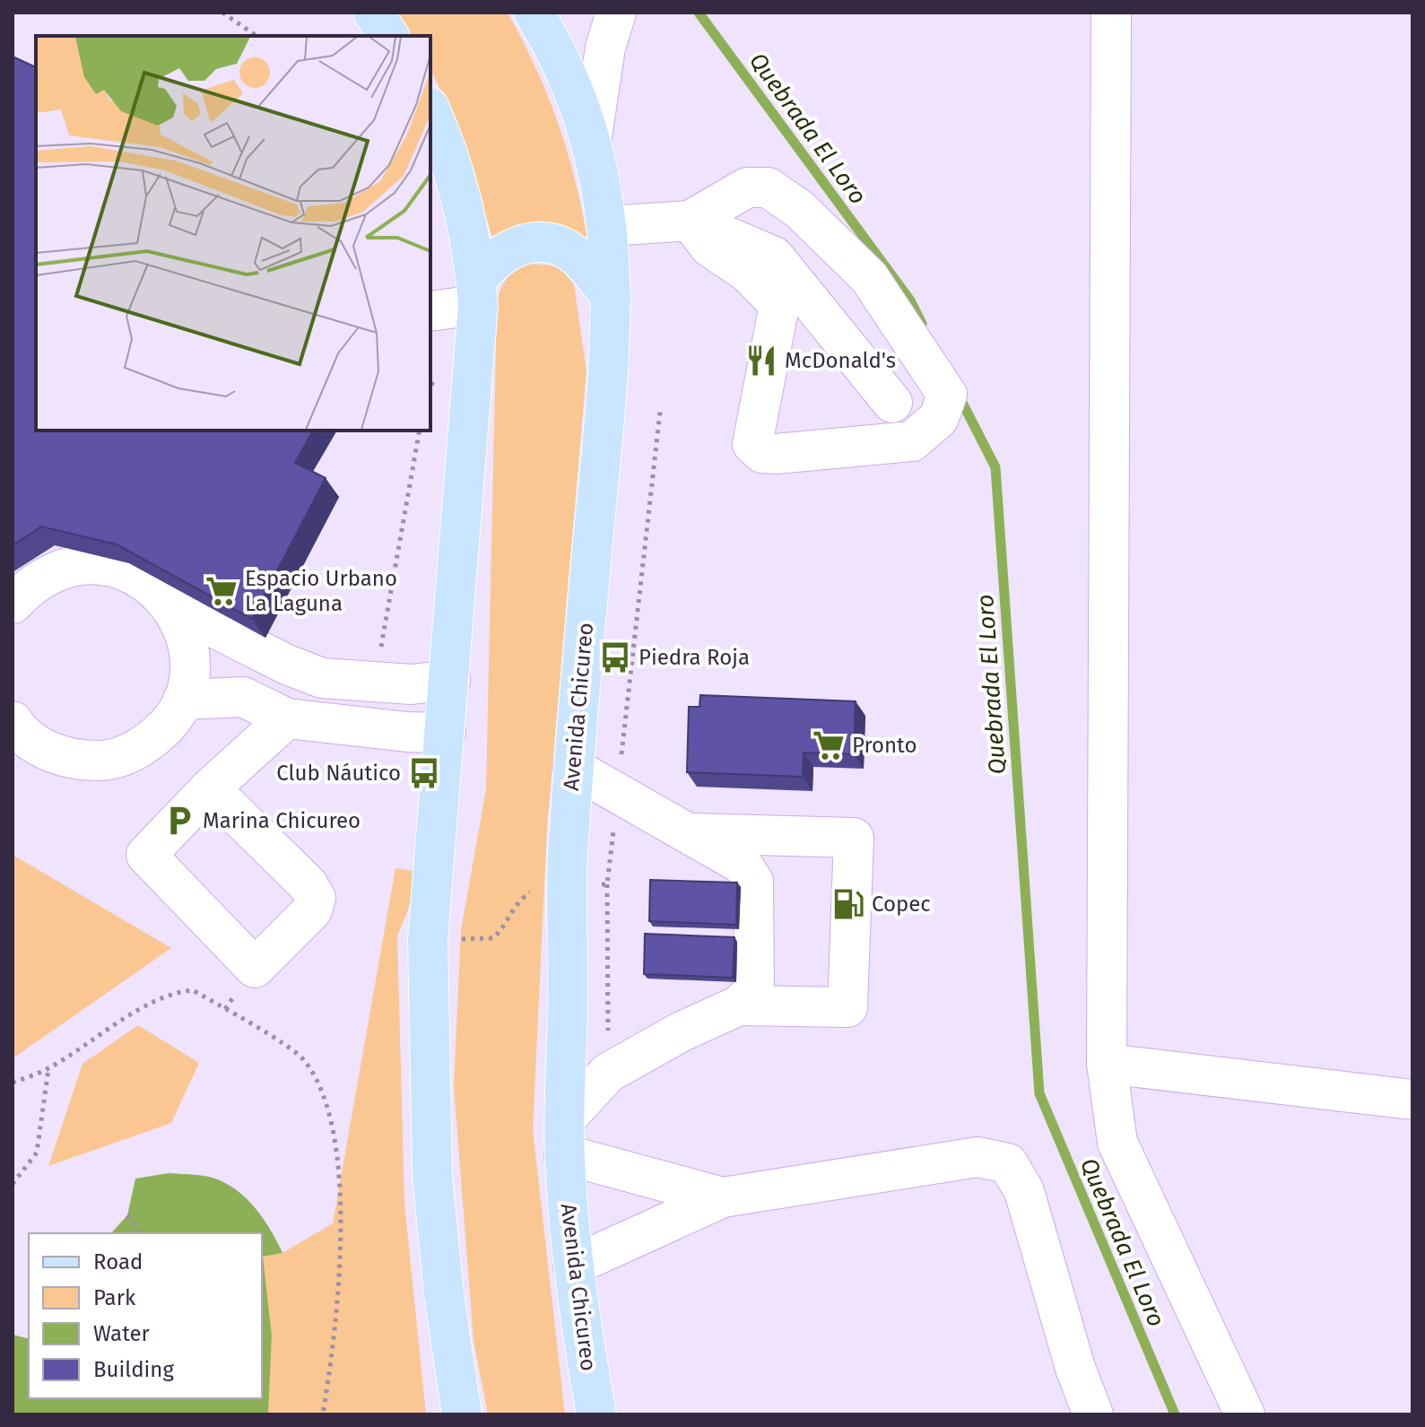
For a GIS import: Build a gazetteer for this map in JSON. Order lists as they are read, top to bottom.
{
  "streets": {
    "main road": ["Avenida Chicureo"]
  },
  "water": ["Quebrada El Loro"],
  "places": {
    "restaurant": ["McDonald's"],
    "supermarket": ["Espacio Urbano La Laguna", "Pronto"],
    "bus stop": ["Piedra Roja", "Club Náutico"],
    "parking": ["Marina Chicureo"],
    "fuel station": ["Copec"]
  },
  "legend": [
    "Road",
    "Park",
    "Water",
    "Building"
  ]
}
